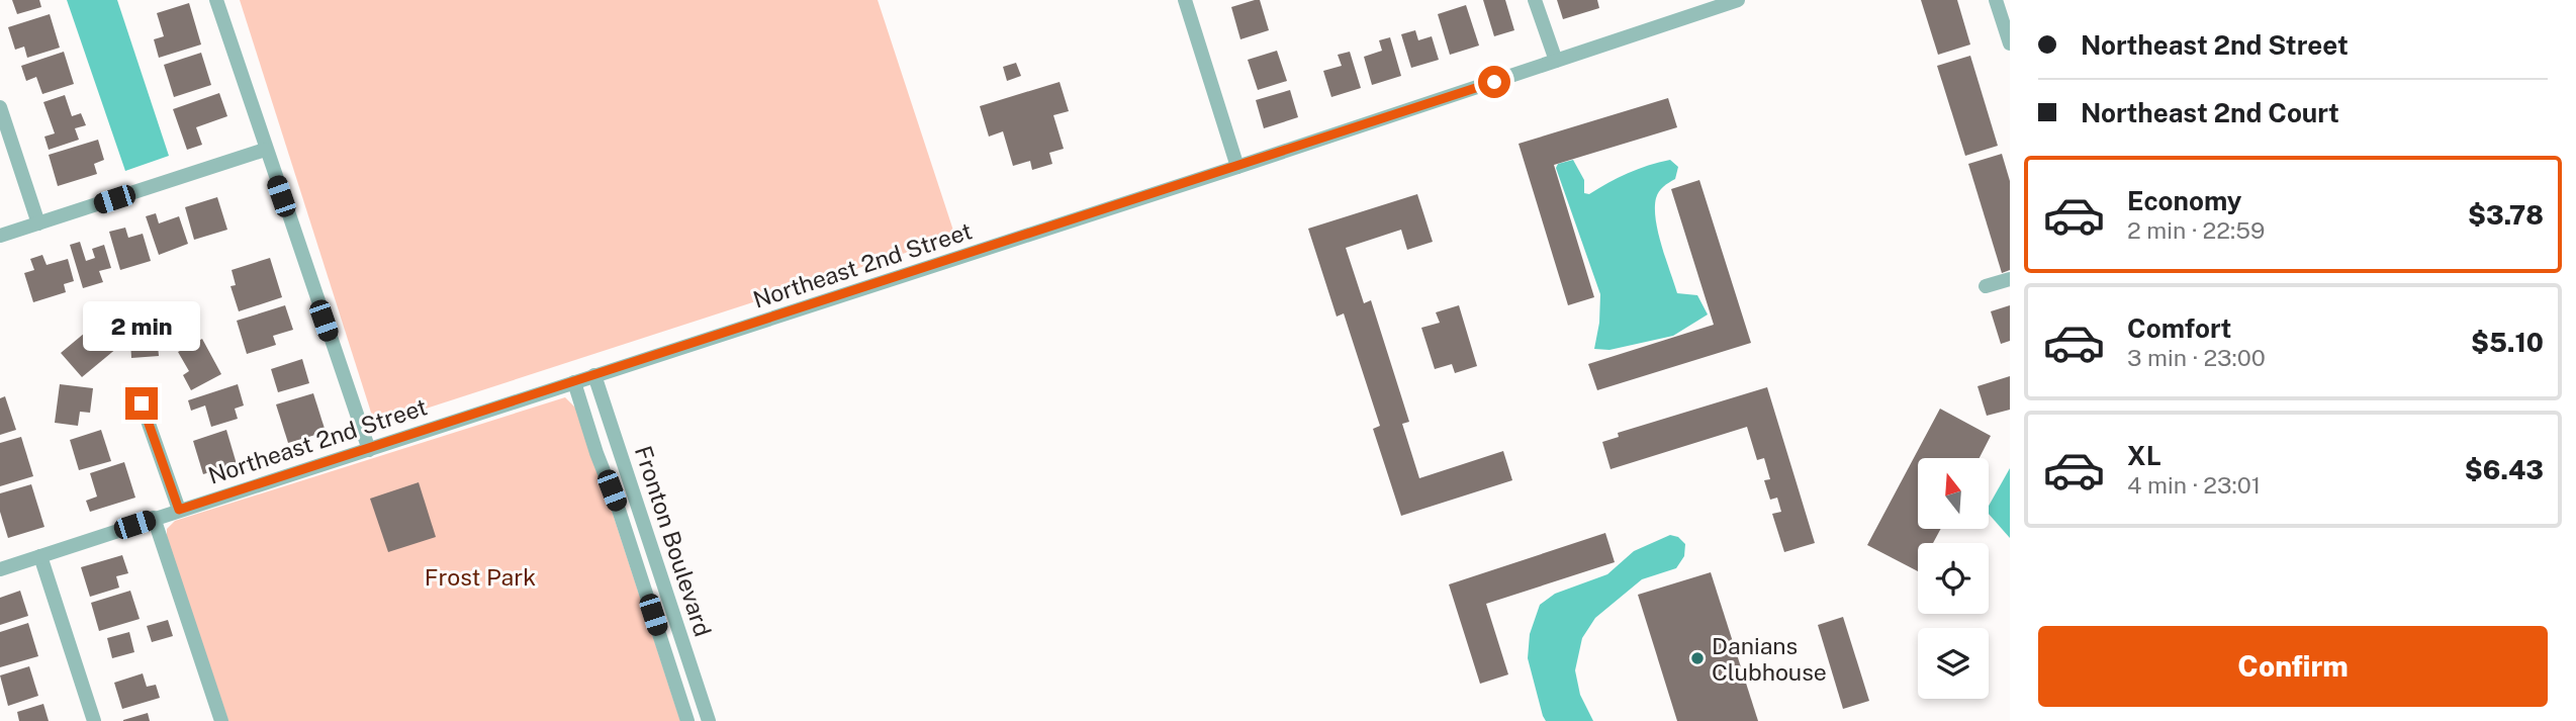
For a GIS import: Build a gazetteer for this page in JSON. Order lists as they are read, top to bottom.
{
  "streets": {
    "street": ["Northeast 2nd Street", "Fronton Boulevard"]
  },
  "crossings": [
    ["Northeast 2nd Street", "Fronton Boulevard"]
  ],
  "parks": ["Frost Park"],
  "places": ["Danians Clubhouse"],
  "north": "top",
  "page": {
    "banner": ["Northeast 2nd Street", "Northeast 2nd Court"],
    "list": [
      {
        "name": "Economy",
        "note": "2 min · 22:59",
        "value": "$3.78"
      },
      {
        "name": "Comfort",
        "note": "3 min · 23:00",
        "value": "$5.10"
      },
      {
        "name": "XL",
        "note": "4 min · 23:01",
        "value": "$6.43"
      }
    ],
    "bubble": "2 min",
    "buttons": "Confirm"
  }
}
